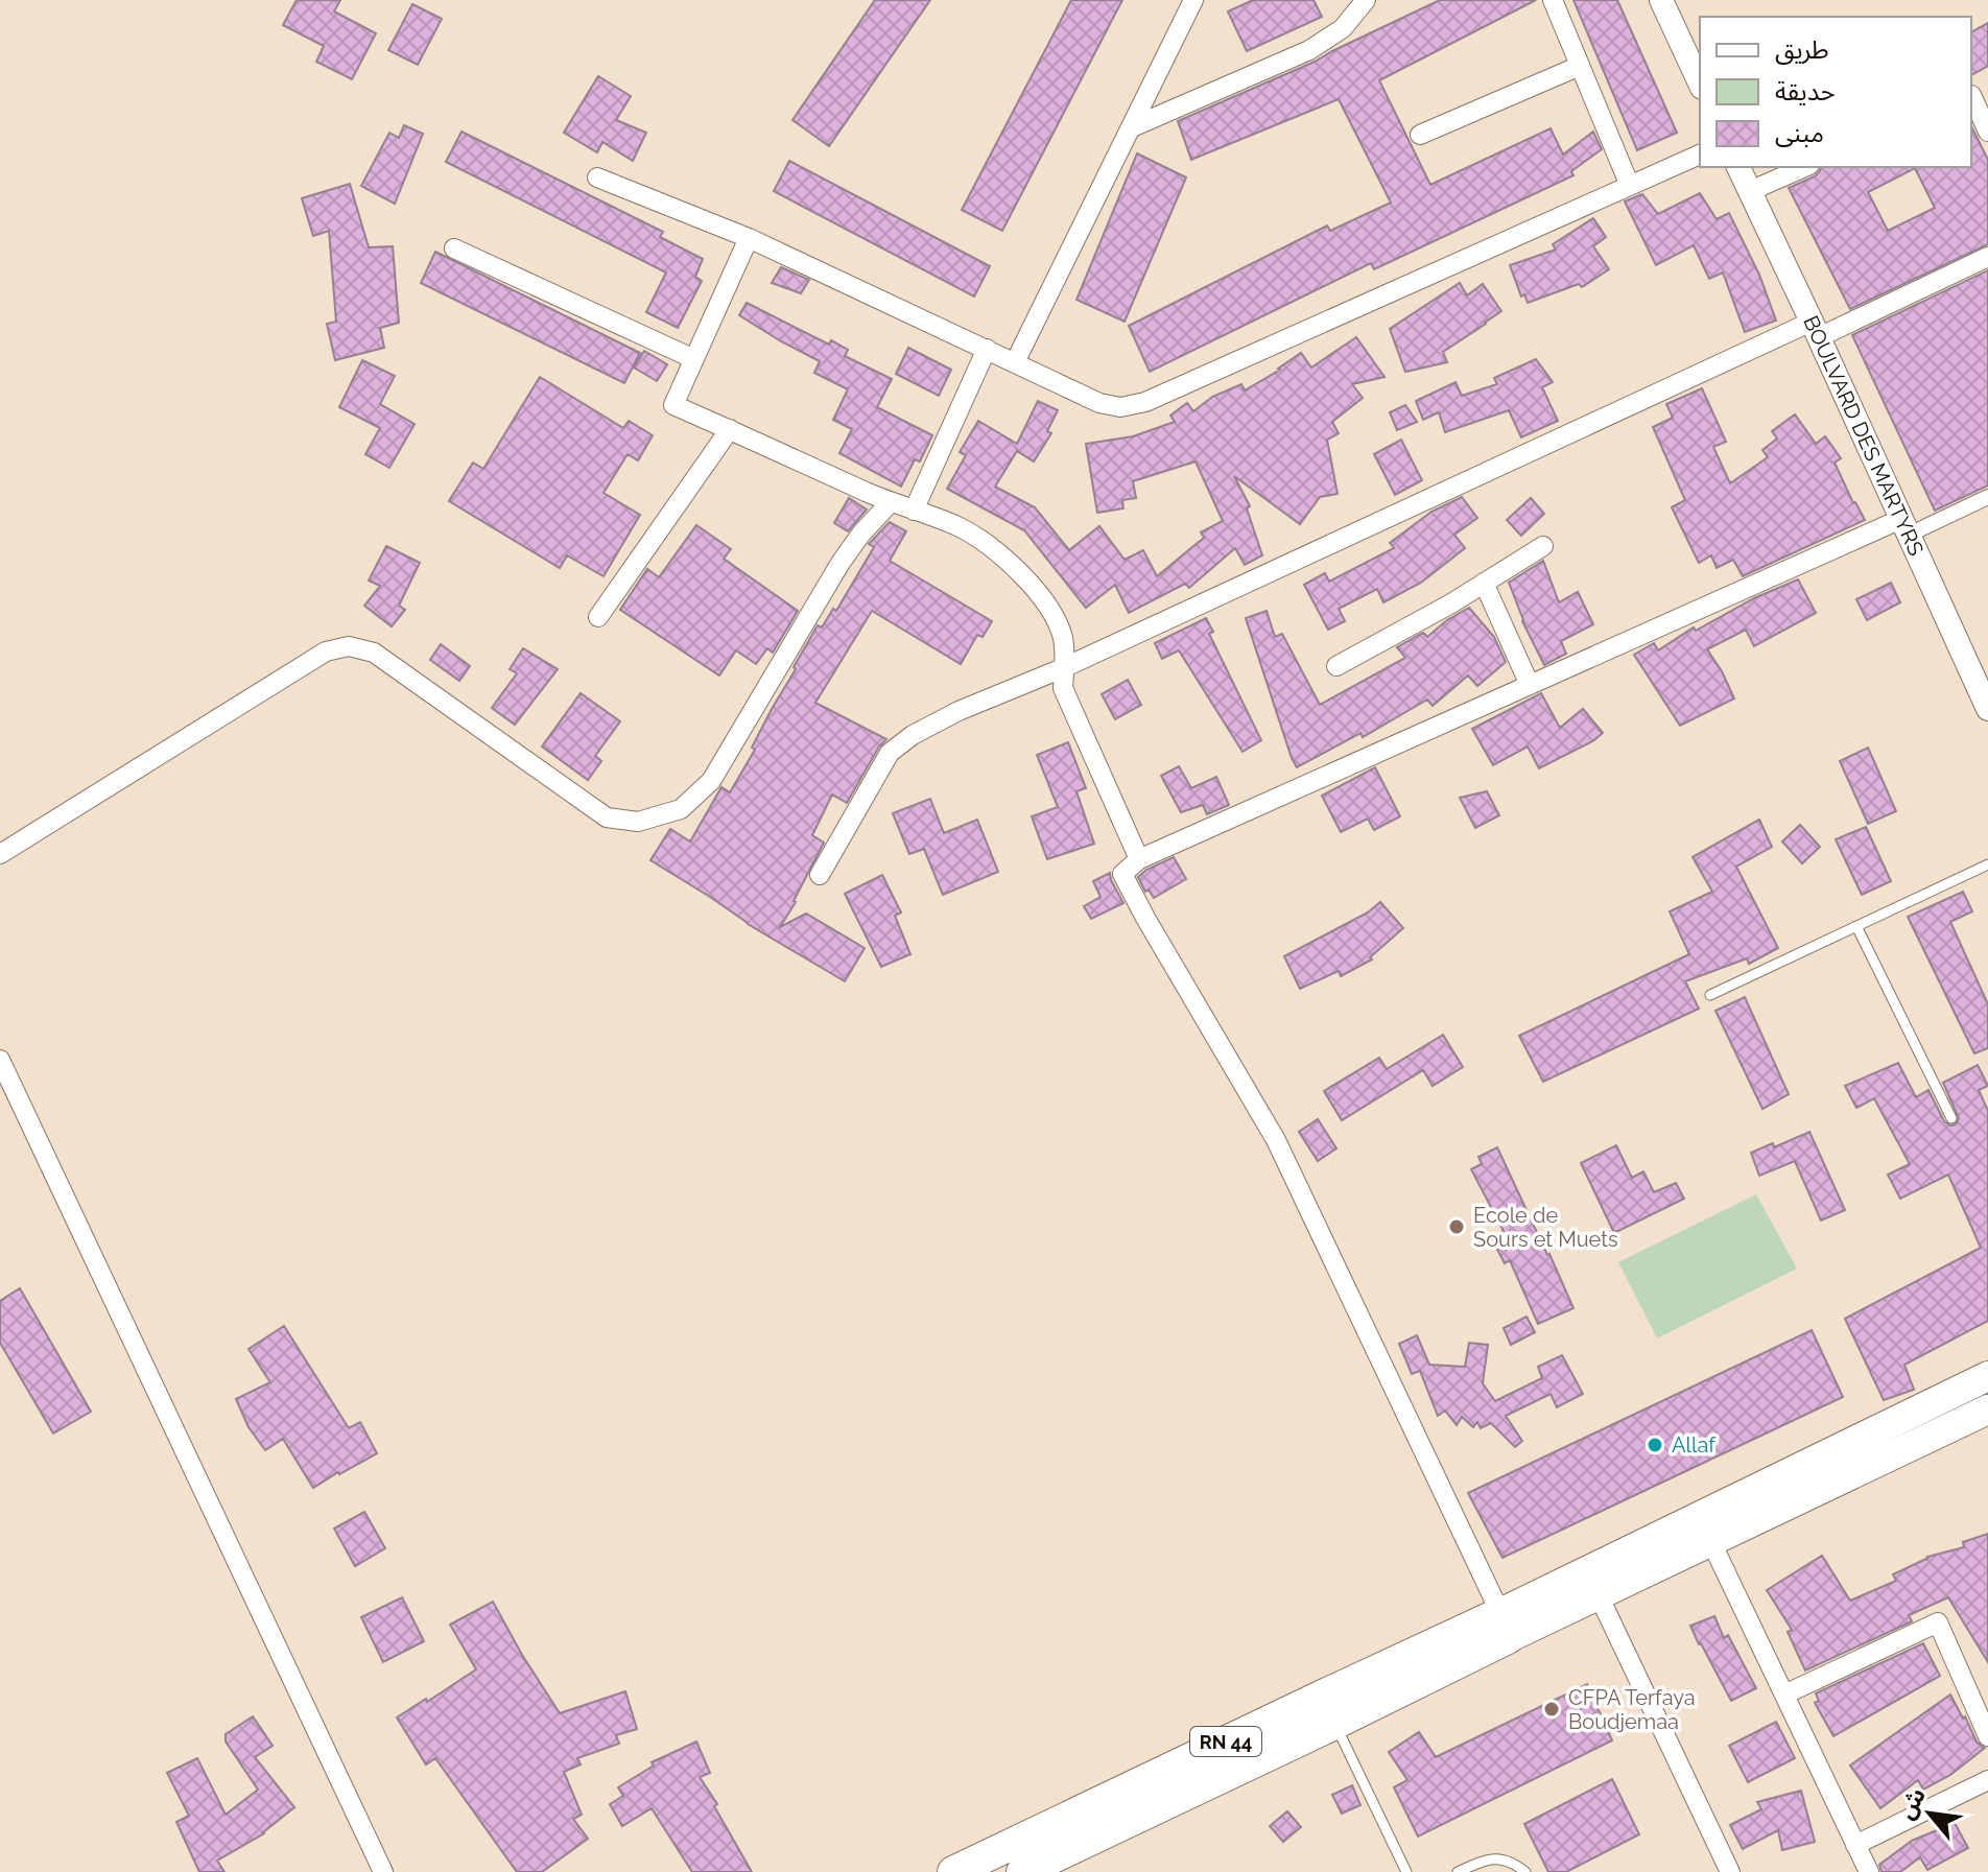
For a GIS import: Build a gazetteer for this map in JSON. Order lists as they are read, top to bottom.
{
  "streets": {
    "highway": ["RN 44"],
    "street": ["BOULVARD DES MARTYRS"]
  },
  "places": ["Ecole de Sours et Muets", "Allaf", "CFPA Terfaya Boudjemaa"],
  "legend": ["طريق", "حديقة", "مبنى"],
  "north": "top left"
}
